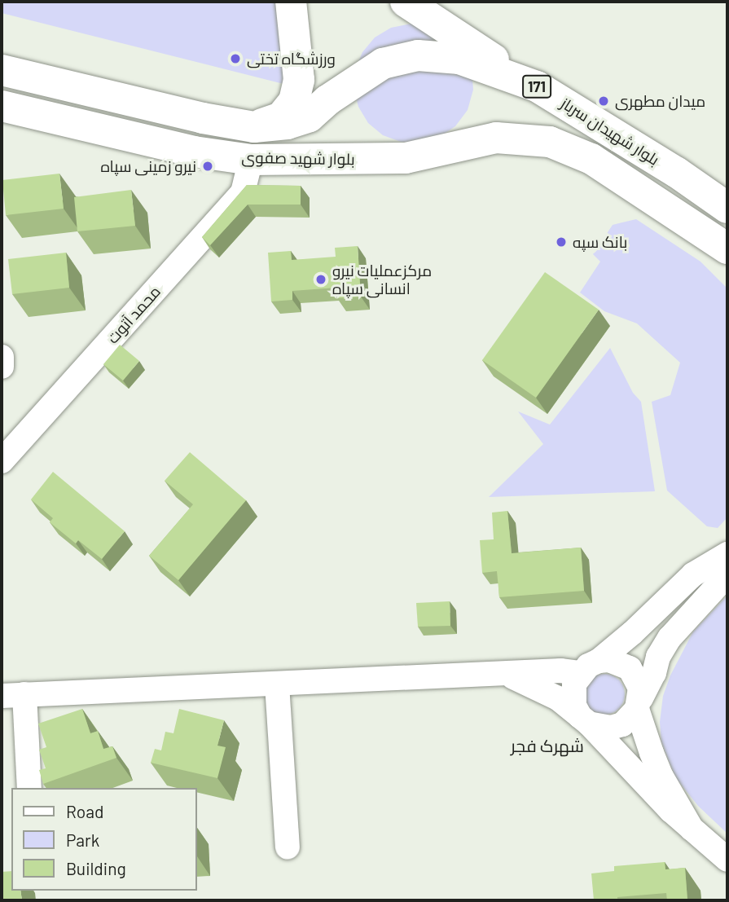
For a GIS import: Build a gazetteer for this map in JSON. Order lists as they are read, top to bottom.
{
  "streets": {
    "main road": ["171", "بلوار شهیدان سرباز", "بلوار شهید صفوی"],
    "street": ["محمد آتوت"]
  },
  "crossings": [
    ["171", "بلوار شهیدان سرباز"],
    ["بلوار شهیدان سرباز", "بلوار شهید صفوی"],
    ["بلوار شهید صفوی", "محمد آتوت"]
  ],
  "districts": ["شهرک فجر"],
  "places": [
    "ورزشگاه تختی",
    "میدان مطهری",
    "نیرو زمینی سپاه",
    "بانک سپه",
    "مرکزعملیات نیرو انسانی سپاه"
  ],
  "legend": ["Road", "Park", "Building"]
}
